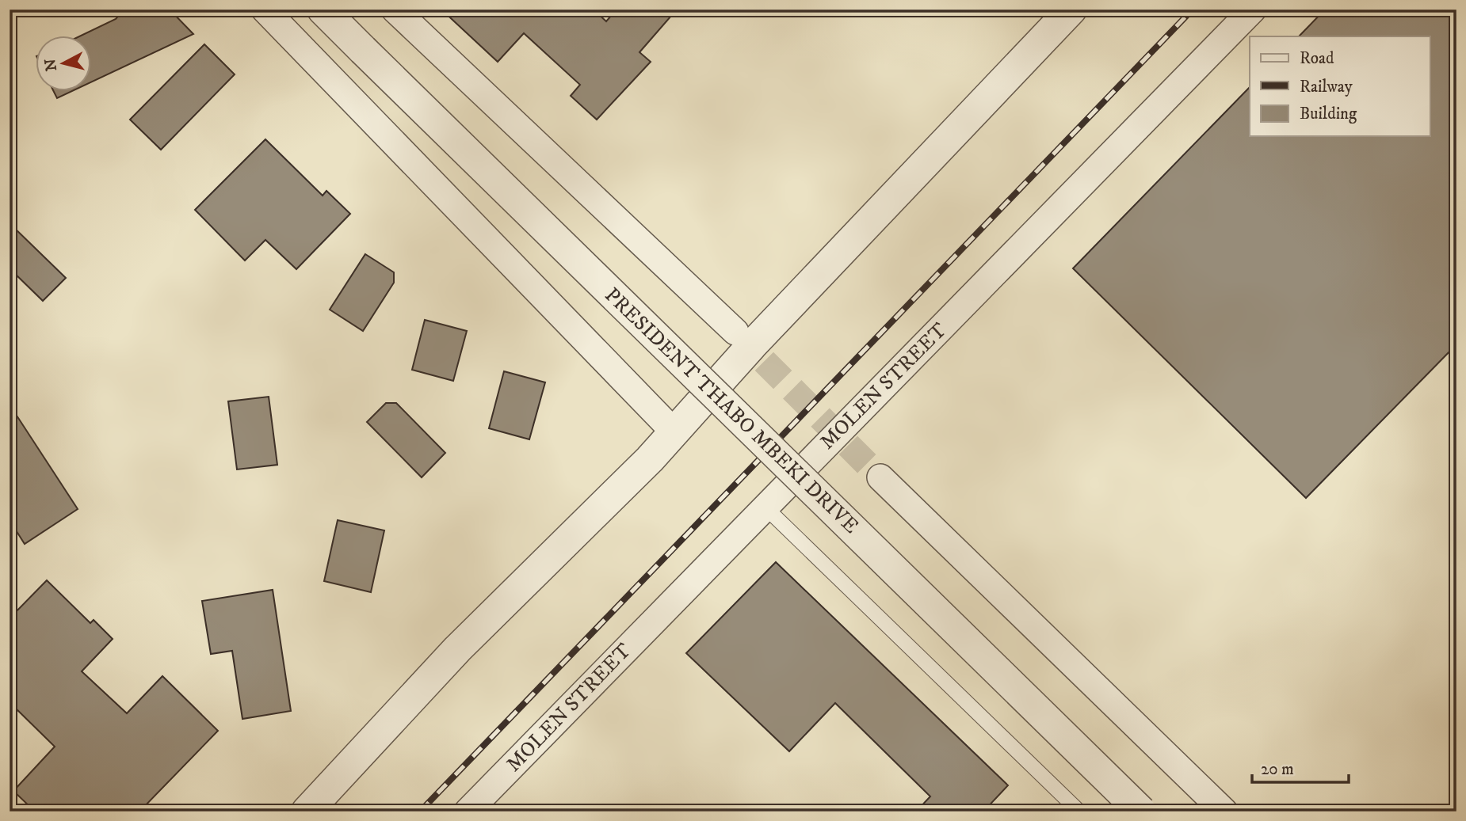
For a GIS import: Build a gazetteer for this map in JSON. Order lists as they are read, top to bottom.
{
  "streets": {
    "street": ["MOLEN STREET", "PRESIDENT THABO MBEKI DRIVE"]
  },
  "legend": ["Road", "Railway", "Building"],
  "scale_bar": "20 m",
  "north": "left"
}
